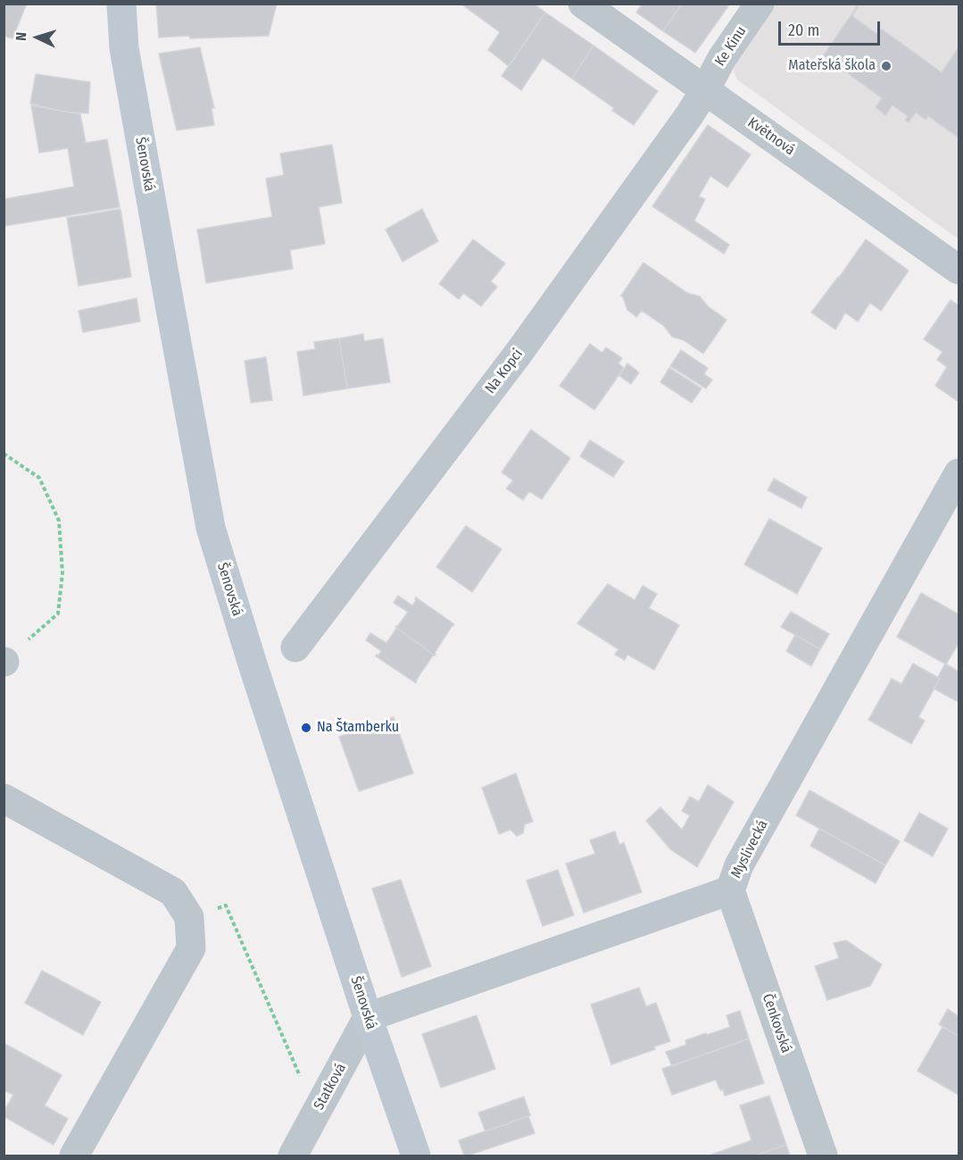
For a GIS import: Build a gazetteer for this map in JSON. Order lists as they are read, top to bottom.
{
  "streets": {
    "street": [
      "Ke Kinu",
      "Květnová",
      "Šenovská",
      "Na Kopci",
      "Myslivecká",
      "Čenkovská",
      "Statková"
    ]
  },
  "crossings": [
    ["Ke Kinu", "Květnová"],
    ["Ke Kinu", "Na Kopci"],
    ["Květnová", "Na Kopci"],
    ["Šenovská", "Myslivecká"],
    ["Šenovská", "Statková"],
    ["Myslivecká", "Čenkovská"],
    ["Myslivecká", "Statková"]
  ],
  "places": ["Mateřská škola", "Na Štamberku"],
  "scale_bar": "20 m",
  "north": "left"
}
